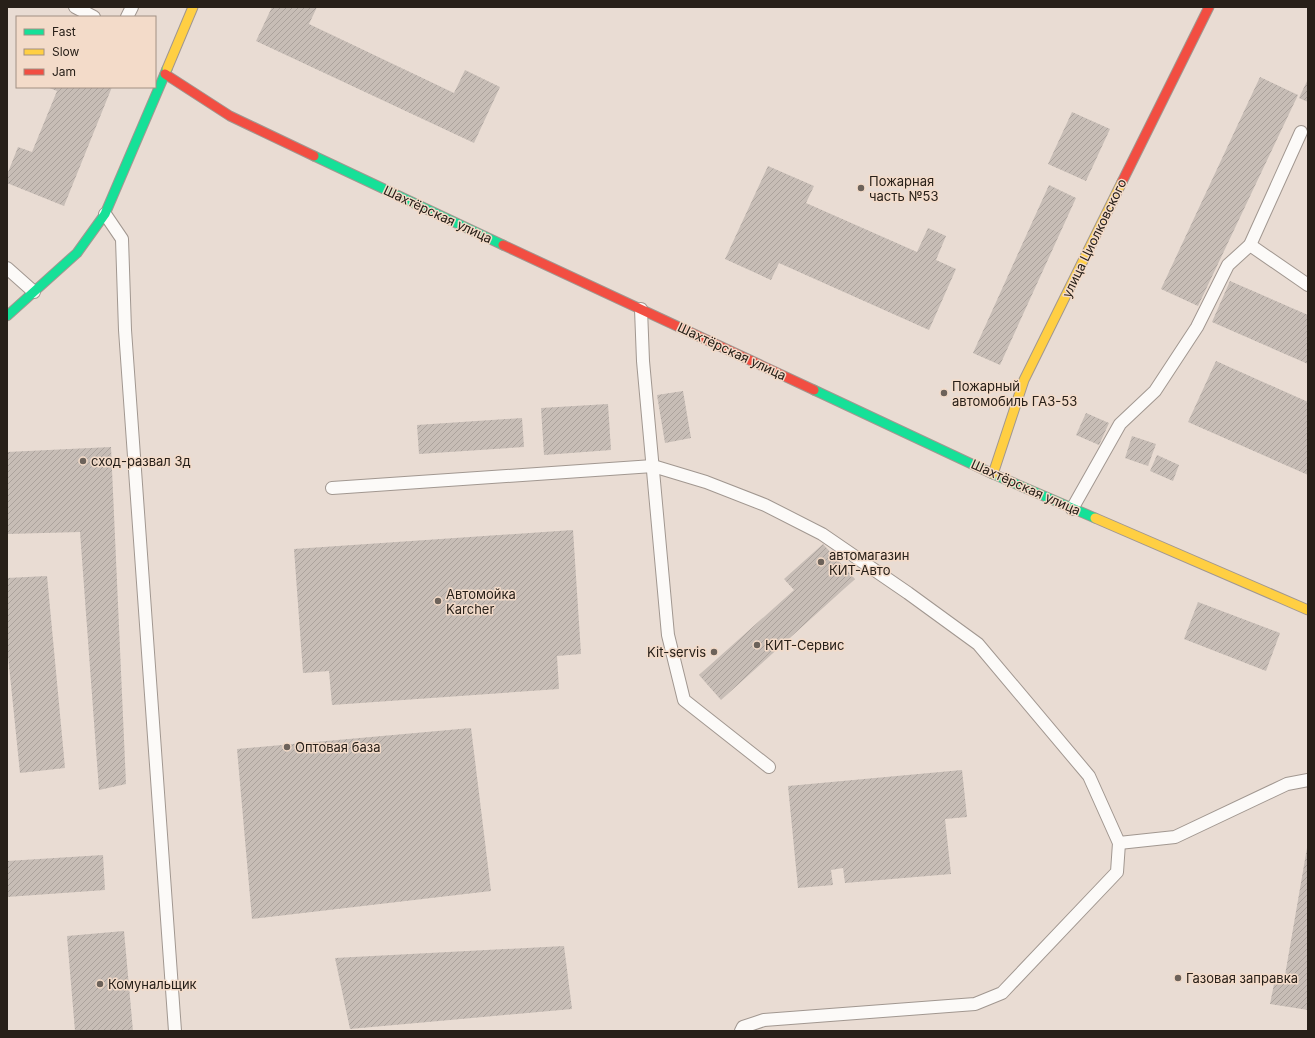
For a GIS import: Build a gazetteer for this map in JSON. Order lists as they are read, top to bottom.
{
  "streets": {
    "main road": ["Шахтёрская улица", "улица Циолковского"]
  },
  "crossings": [
    ["Шахтёрская улица", "улица Циолковского"]
  ],
  "places": [
    "Пожарная часть №53",
    "Пожарный автомобиль ГАЗ-53",
    "сход-развал 3д",
    "автомагазин КИТ-Авто",
    "Автомойка Karcher",
    "КИТ-Сервис",
    "Kit-servis",
    "Оптовая база",
    "Газовая заправка",
    "Комунальщик"
  ],
  "legend": ["Fast", "Slow", "Jam"]
}
